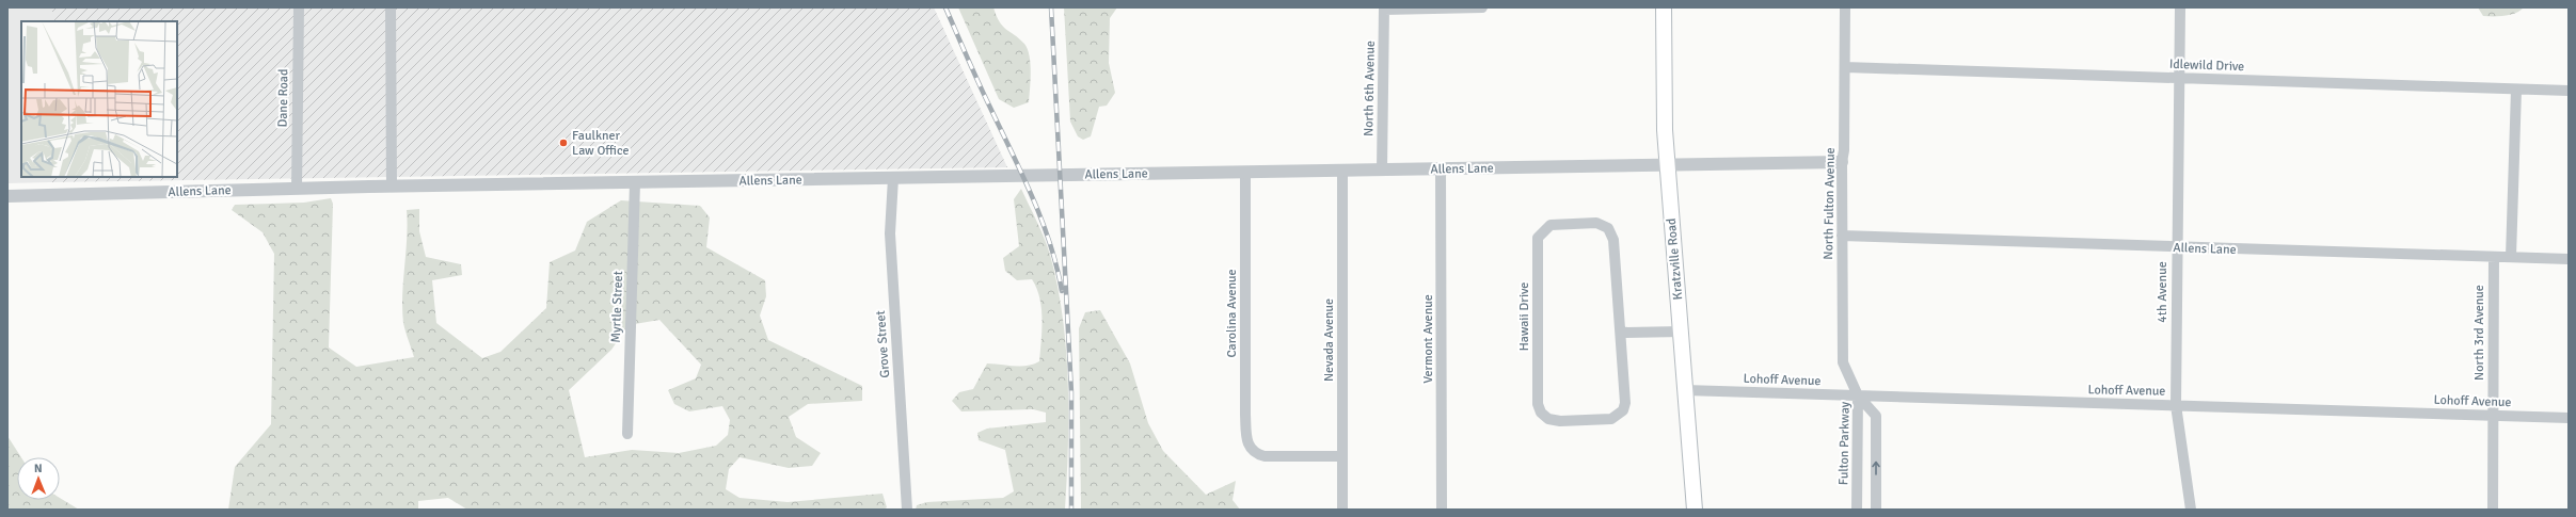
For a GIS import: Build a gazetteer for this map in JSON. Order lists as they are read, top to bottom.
{
  "streets": {
    "main road": ["Kratzville Road"],
    "street": [
      "Idlewild Drive",
      "North 6th Avenue",
      "Dane Road",
      "Allens Lane",
      "North Fulton Avenue",
      "4th Avenue",
      "Myrtle Street",
      "Carolina Avenue",
      "Hawaii Drive",
      "North 3rd Avenue",
      "Vermont Avenue",
      "Nevada Avenue",
      "Grove Street",
      "Lohoff Avenue",
      "Fulton Parkway"
    ]
  },
  "crossings": [
    ["Idlewild Drive", "North Fulton Avenue"],
    ["Idlewild Drive", "4th Avenue"],
    ["North 6th Avenue", "Allens Lane"],
    ["Dane Road", "Allens Lane"],
    ["Allens Lane", "North Fulton Avenue"],
    ["Allens Lane", "Kratzville Road"],
    ["Allens Lane", "4th Avenue"],
    ["Allens Lane", "Myrtle Street"],
    ["Allens Lane", "Carolina Avenue"],
    ["Allens Lane", "North 3rd Avenue"],
    ["Allens Lane", "Vermont Avenue"],
    ["Allens Lane", "Nevada Avenue"],
    ["Allens Lane", "Grove Street"],
    ["North Fulton Avenue", "Lohoff Avenue"],
    ["North Fulton Avenue", "Fulton Parkway"],
    ["Kratzville Road", "Lohoff Avenue"],
    ["4th Avenue", "Lohoff Avenue"],
    ["Carolina Avenue", "Nevada Avenue"],
    ["North 3rd Avenue", "Lohoff Avenue"],
    ["Lohoff Avenue", "Fulton Parkway"]
  ],
  "places": ["Faulkner Law Office"],
  "north": "top"
}
